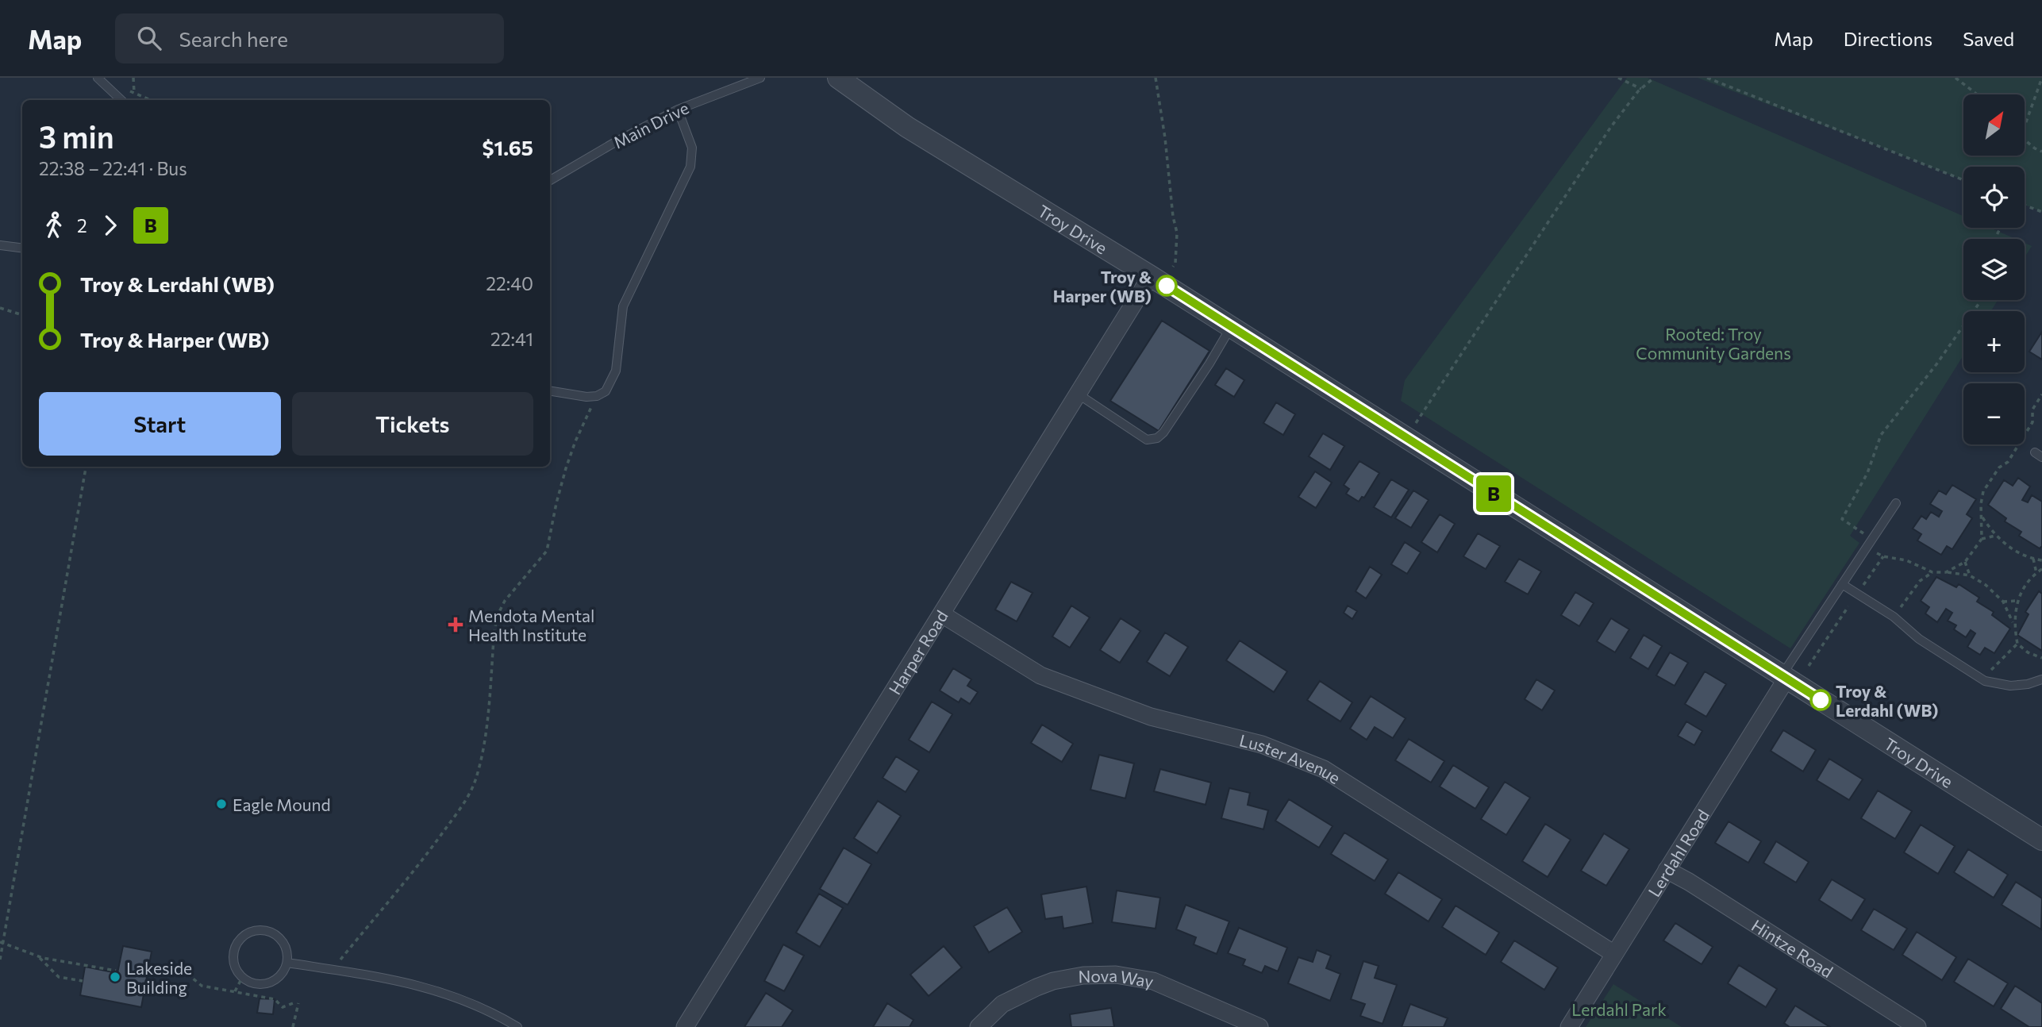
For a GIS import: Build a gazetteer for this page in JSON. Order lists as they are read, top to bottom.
{
  "streets": {
    "street": [
      "Troy Drive",
      "Harper Road",
      "Luster Avenue",
      "Lerdahl Road",
      "Hintze Road",
      "Nova Way"
    ],
    "lane": ["Main Drive"]
  },
  "crossings": [
    ["Troy Drive", "Harper Road"],
    ["Troy Drive", "Lerdahl Road"],
    ["Harper Road", "Luster Avenue"],
    ["Luster Avenue", "Lerdahl Road"],
    ["Lerdahl Road", "Hintze Road"]
  ],
  "parks": ["Rooted: Troy Community Gardens", "Lerdahl Park"],
  "places": {
    "other": [
      "Troy & Harper (WB)",
      "Troy & Lerdahl (WB)",
      "Eagle Mound",
      "Lakeside Building"
    ],
    "health": ["Mendota Mental Health Institute"]
  },
  "lines": ["bus line B"],
  "north": "top right",
  "page": {
    "header": "Map",
    "search": "Search here",
    "nav": ["Map", "Directions", "Saved"],
    "on_map": "B",
    "map_buttons": ["+", "−"],
    "heading": ["3 min", "22:38 – 22:41 · Bus", "$1.65"],
    "legs": ["2", "B"],
    "list": [
      {
        "name": "Troy & Lerdahl (WB)",
        "value": "22:40"
      },
      {
        "name": "Troy & Harper (WB)",
        "value": "22:41"
      }
    ],
    "buttons": ["Start", "Tickets"]
  }
}
